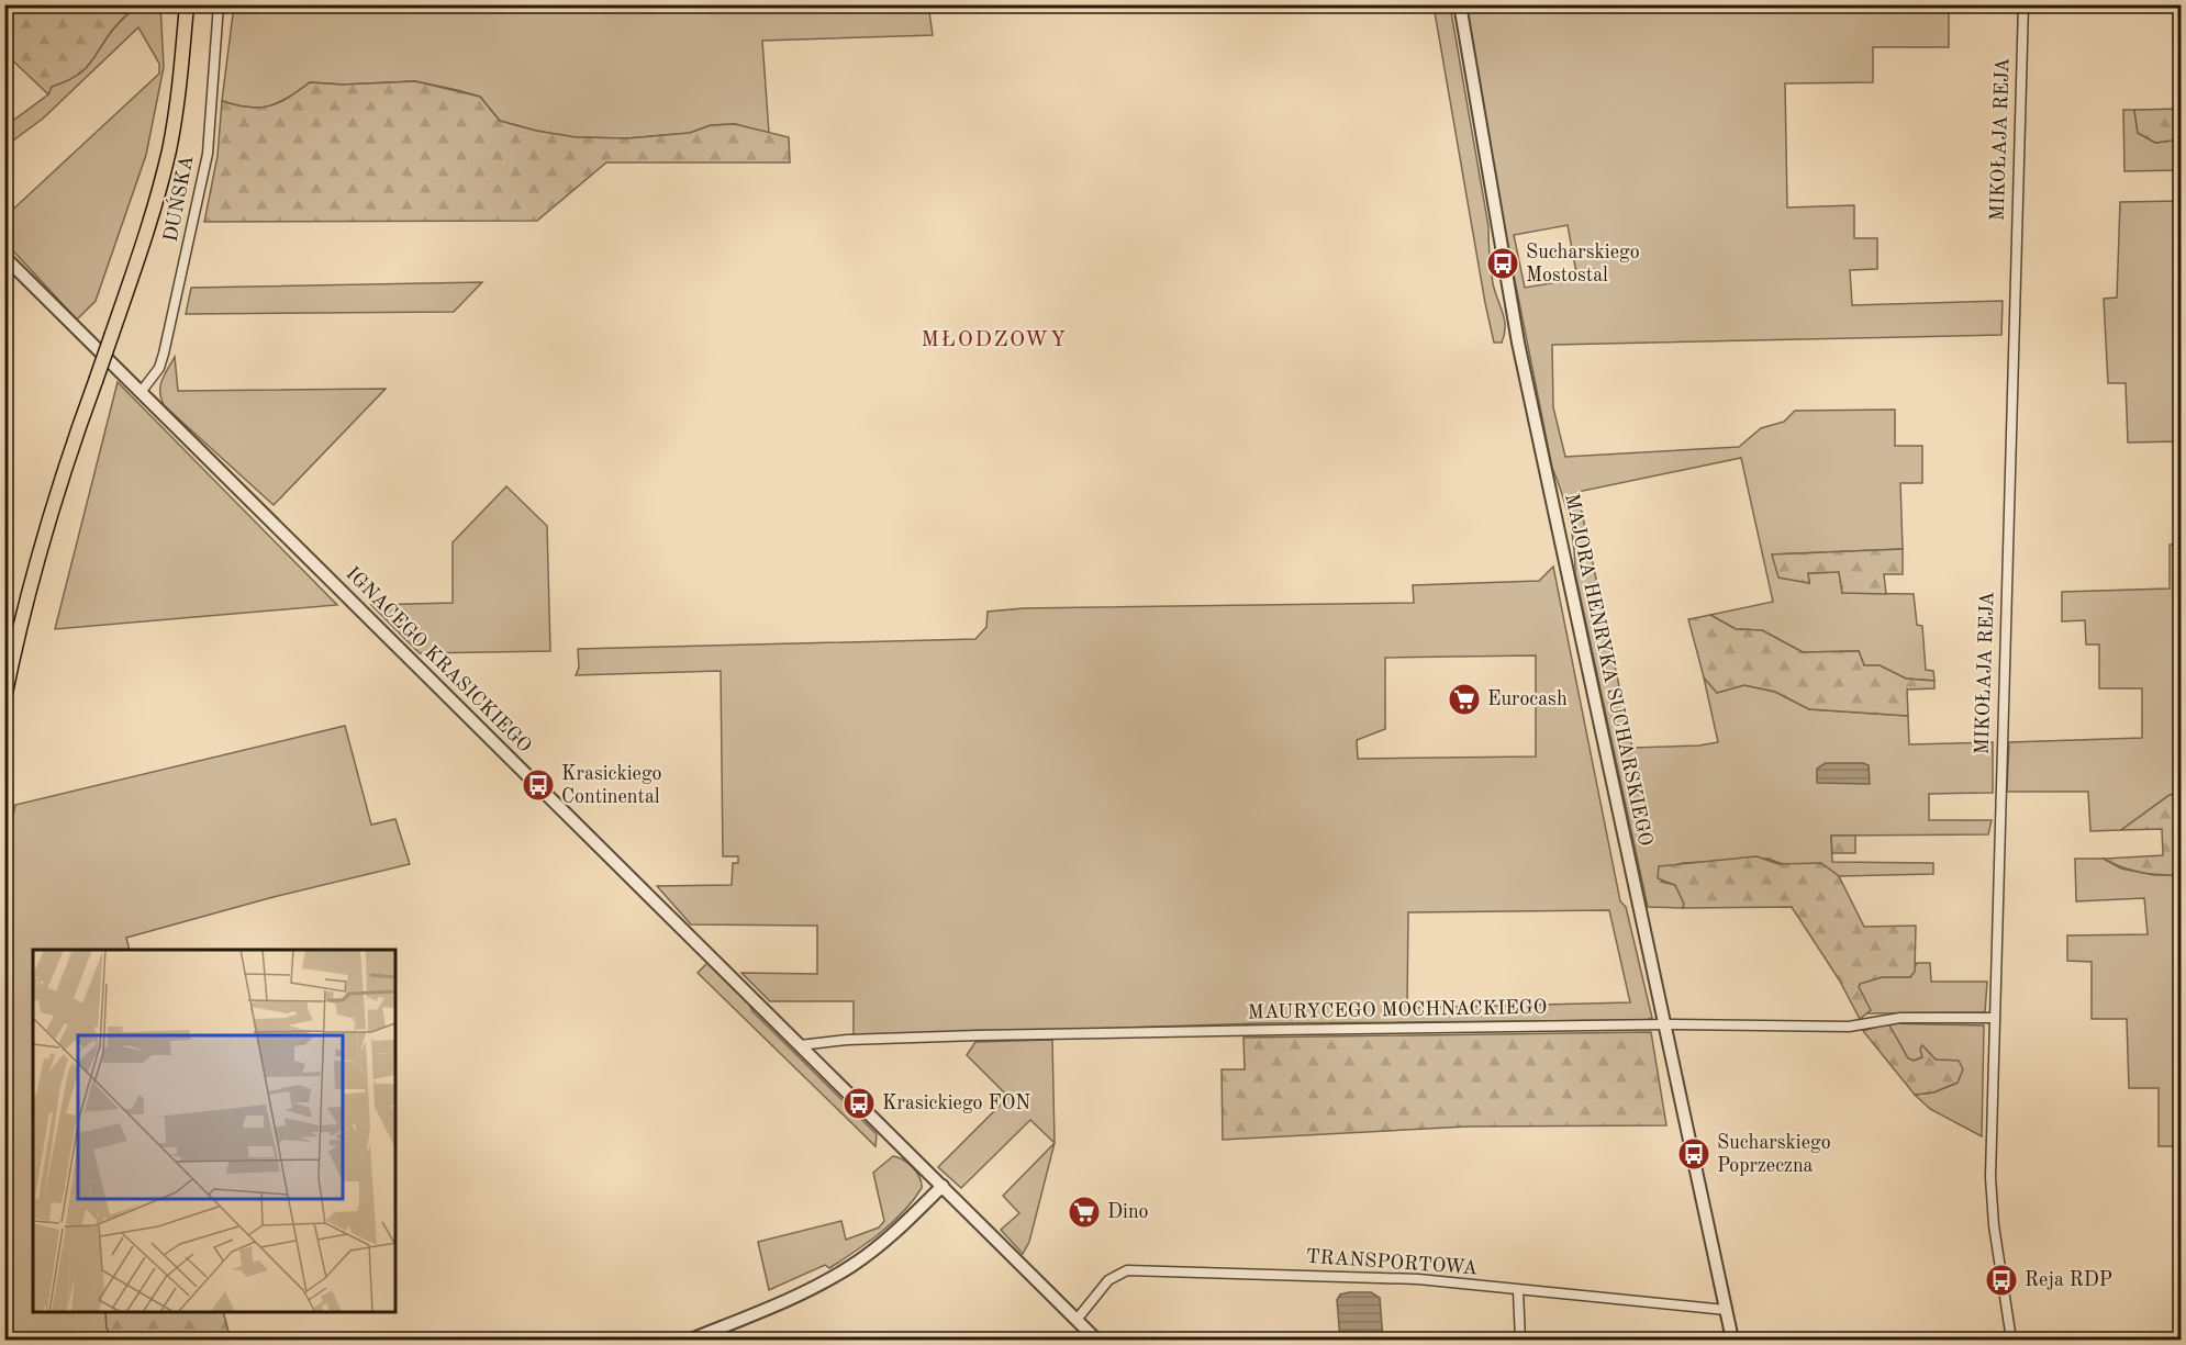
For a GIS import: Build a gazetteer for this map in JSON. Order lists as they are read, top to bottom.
{
  "streets": {
    "street": [
      "MIKOŁAJA REJA",
      "DUŃSKA",
      "IGNACEGO KRASICKIEGO",
      "MAJORA HENRYKA SUCHARSKIEGO",
      "MAURYCEGO MOCHNACKIEGO",
      "TRANSPORTOWA"
    ]
  },
  "crossings": [
    ["MIKOŁAJA REJA", "MAURYCEGO MOCHNACKIEGO"],
    ["DUŃSKA", "IGNACEGO KRASICKIEGO"],
    ["IGNACEGO KRASICKIEGO", "MAURYCEGO MOCHNACKIEGO"],
    ["IGNACEGO KRASICKIEGO", "TRANSPORTOWA"],
    ["MAJORA HENRYKA SUCHARSKIEGO", "MAURYCEGO MOCHNACKIEGO"],
    ["MAJORA HENRYKA SUCHARSKIEGO", "TRANSPORTOWA"]
  ],
  "districts": ["MŁODZOWY"],
  "places": {
    "bus stop": [
      "Sucharskiego Mostostal",
      "Krasickiego Continental",
      "Krasickiego FON",
      "Sucharskiego Poprzeczna",
      "Reja RDP"
    ],
    "supermarket": ["Eurocash", "Dino"]
  }
}
